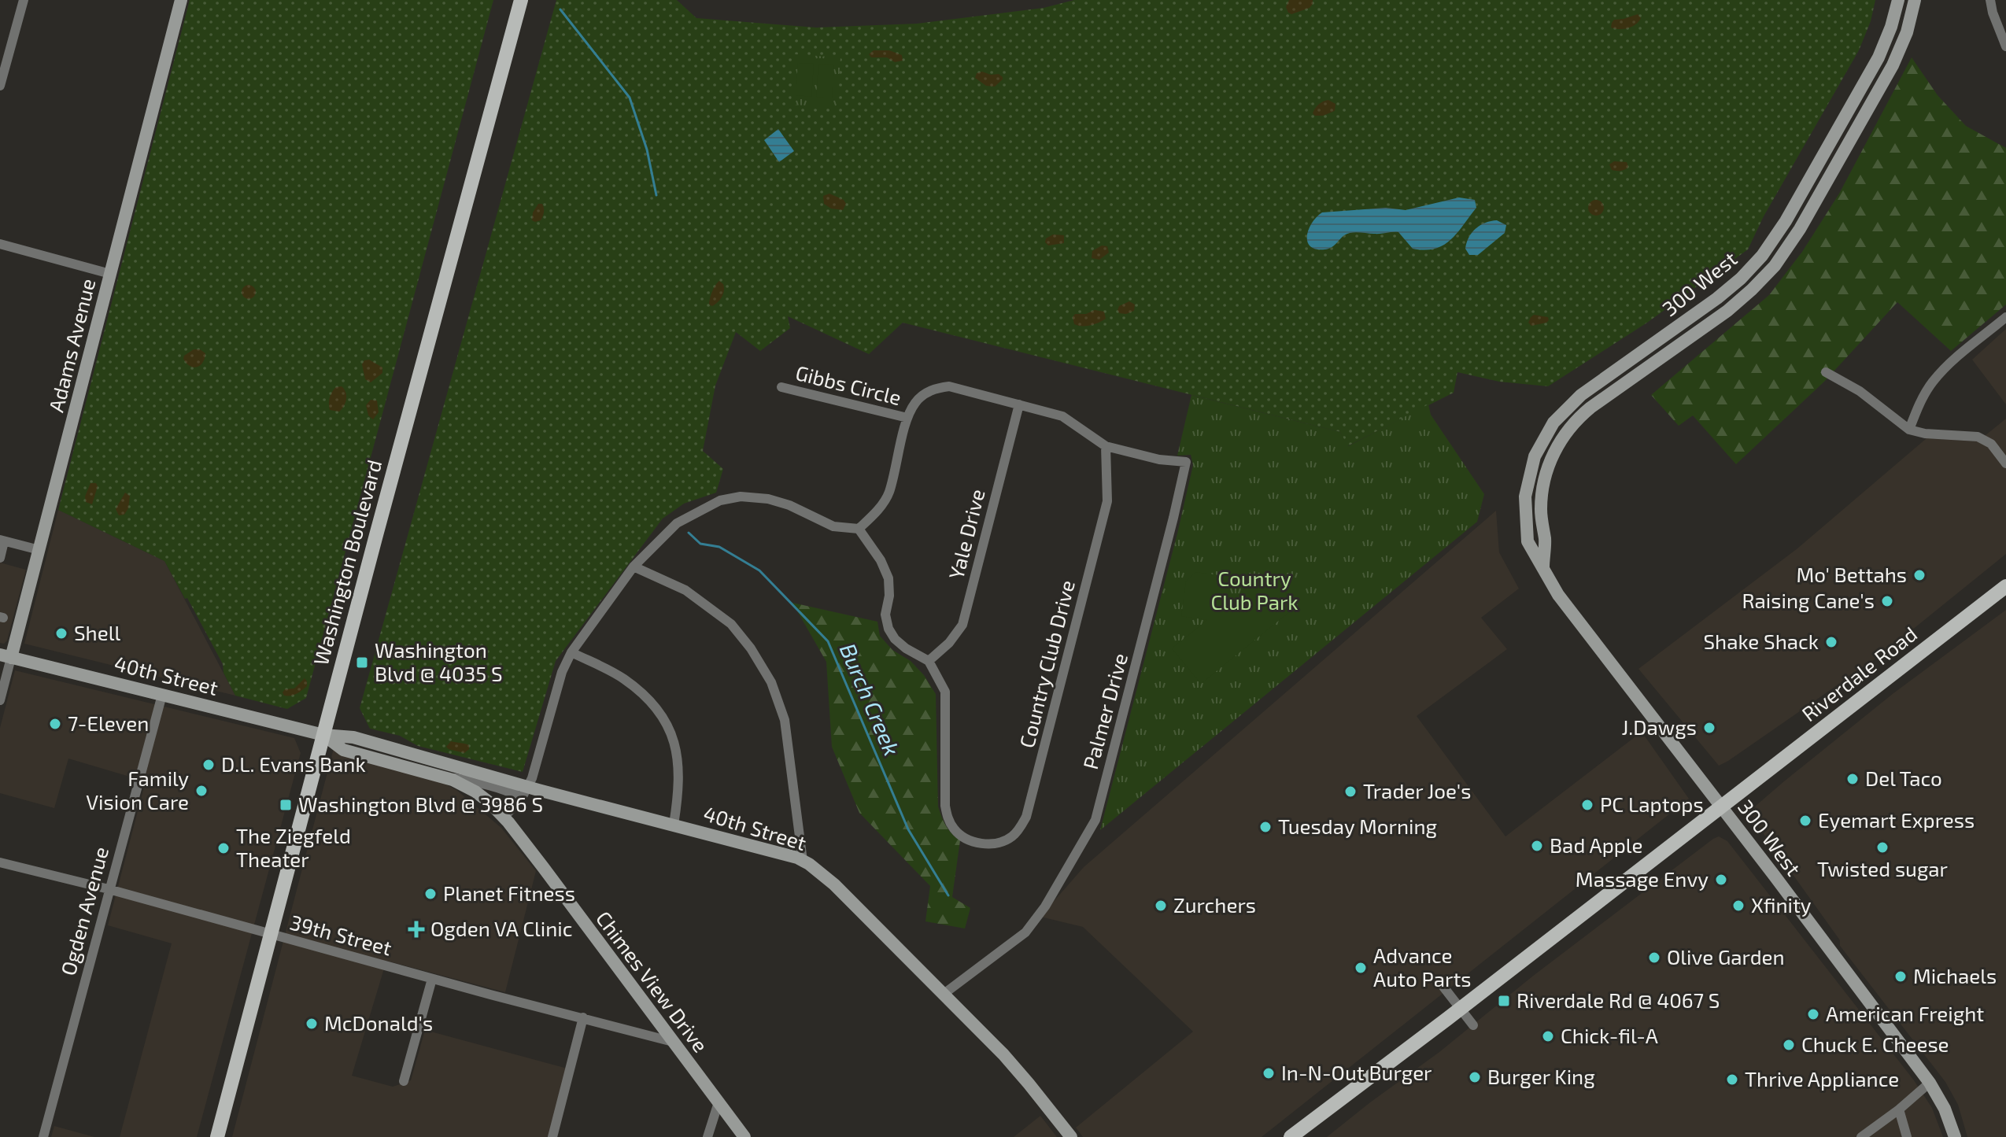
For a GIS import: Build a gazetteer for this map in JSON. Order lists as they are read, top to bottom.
{
  "streets": {
    "main road": [
      "300 West",
      "Adams Avenue",
      "Washington Boulevard",
      "Riverdale Road",
      "40th Street",
      "Chimes View Drive"
    ],
    "street": [
      "Gibbs Circle",
      "Yale Drive",
      "Country Club Drive",
      "Palmer Drive",
      "Ogden Avenue",
      "39th Street"
    ]
  },
  "crossings": [
    ["300 West", "Riverdale Road"],
    ["Adams Avenue", "40th Street"],
    ["Yale Drive", "Country Club Drive"],
    ["Washington Boulevard", "40th Street"],
    ["Washington Boulevard", "39th Street"],
    ["Country Club Drive", "Palmer Drive"],
    ["40th Street", "Palmer Drive"],
    ["40th Street", "Ogden Avenue"],
    ["40th Street", "Chimes View Drive"],
    ["Ogden Avenue", "39th Street"],
    ["39th Street", "Chimes View Drive"]
  ],
  "water": ["Burch Creek"],
  "parks": ["Country Club Park"],
  "places": {
    "other": [
      "Mo' Bettahs",
      "Raising Cane's",
      "Shell",
      "Shake Shack",
      "7-Eleven",
      "J.Dawgs",
      "D.L. Evans Bank",
      "Del Taco",
      "Family Vision Care",
      "Trader Joe's",
      "PC Laptops",
      "Eyemart Express",
      "Tuesday Morning",
      "Bad Apple",
      "Twisted sugar",
      "The Ziegfeld Theater",
      "Massage Envy",
      "Planet Fitness",
      "Zurchers",
      "Xfinity",
      "Olive Garden",
      "Advance Auto Parts",
      "Michaels",
      "American Freight",
      "McDonald's",
      "Chick-fil-A",
      "Chuck E. Cheese",
      "In-N-Out Burger",
      "Burger King",
      "Thrive Appliance"
    ],
    "transit": ["Washington Blvd @ 4035 S", "Washington Blvd @ 3986 S", "Riverdale Rd @ 4067 S"],
    "health": ["Ogden VA Clinic"]
  }
}
